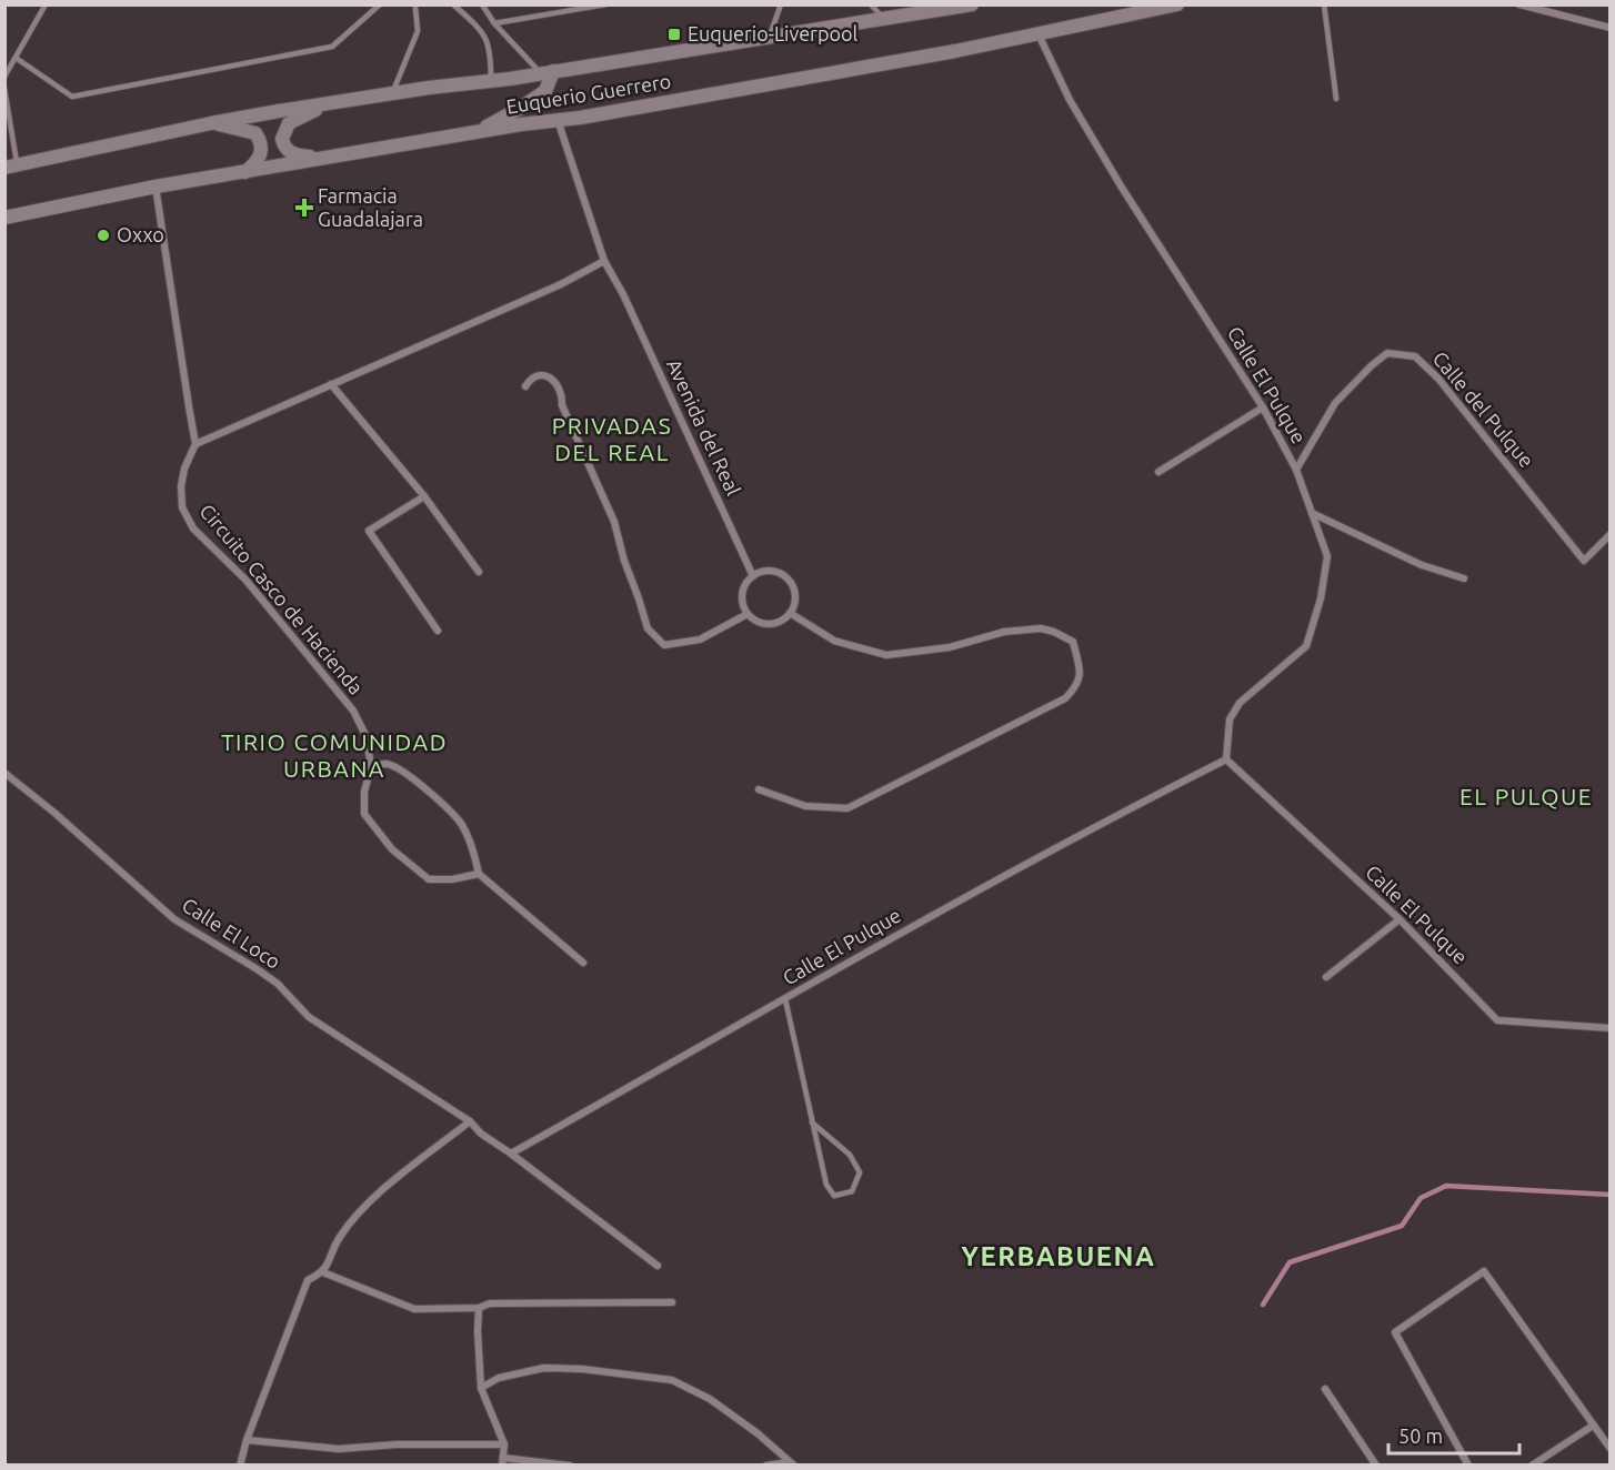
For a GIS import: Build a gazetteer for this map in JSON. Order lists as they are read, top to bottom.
{
  "streets": {
    "main road": ["Euquerio Guerrero"],
    "street": [
      "Calle El Pulque",
      "Calle del Pulque",
      "Avenida del Real",
      "Circuito Casco de Hacienda",
      "Calle El Loco"
    ]
  },
  "crossings": [
    ["Euquerio Guerrero", "Calle El Pulque"],
    ["Euquerio Guerrero", "Avenida del Real"],
    ["Calle El Pulque", "Calle del Pulque"],
    ["Calle El Pulque", "Calle El Loco"]
  ],
  "districts": [
    "PRIVADAS DEL REAL",
    "TIRIO COMUNIDAD URBANA",
    "EL PULQUE",
    "YERBABUENA"
  ],
  "places": {
    "transit": ["Euquerio-Liverpool"],
    "health": ["Farmacia Guadalajara"],
    "other": ["Oxxo"]
  },
  "scale_bar": "50 m"
}
